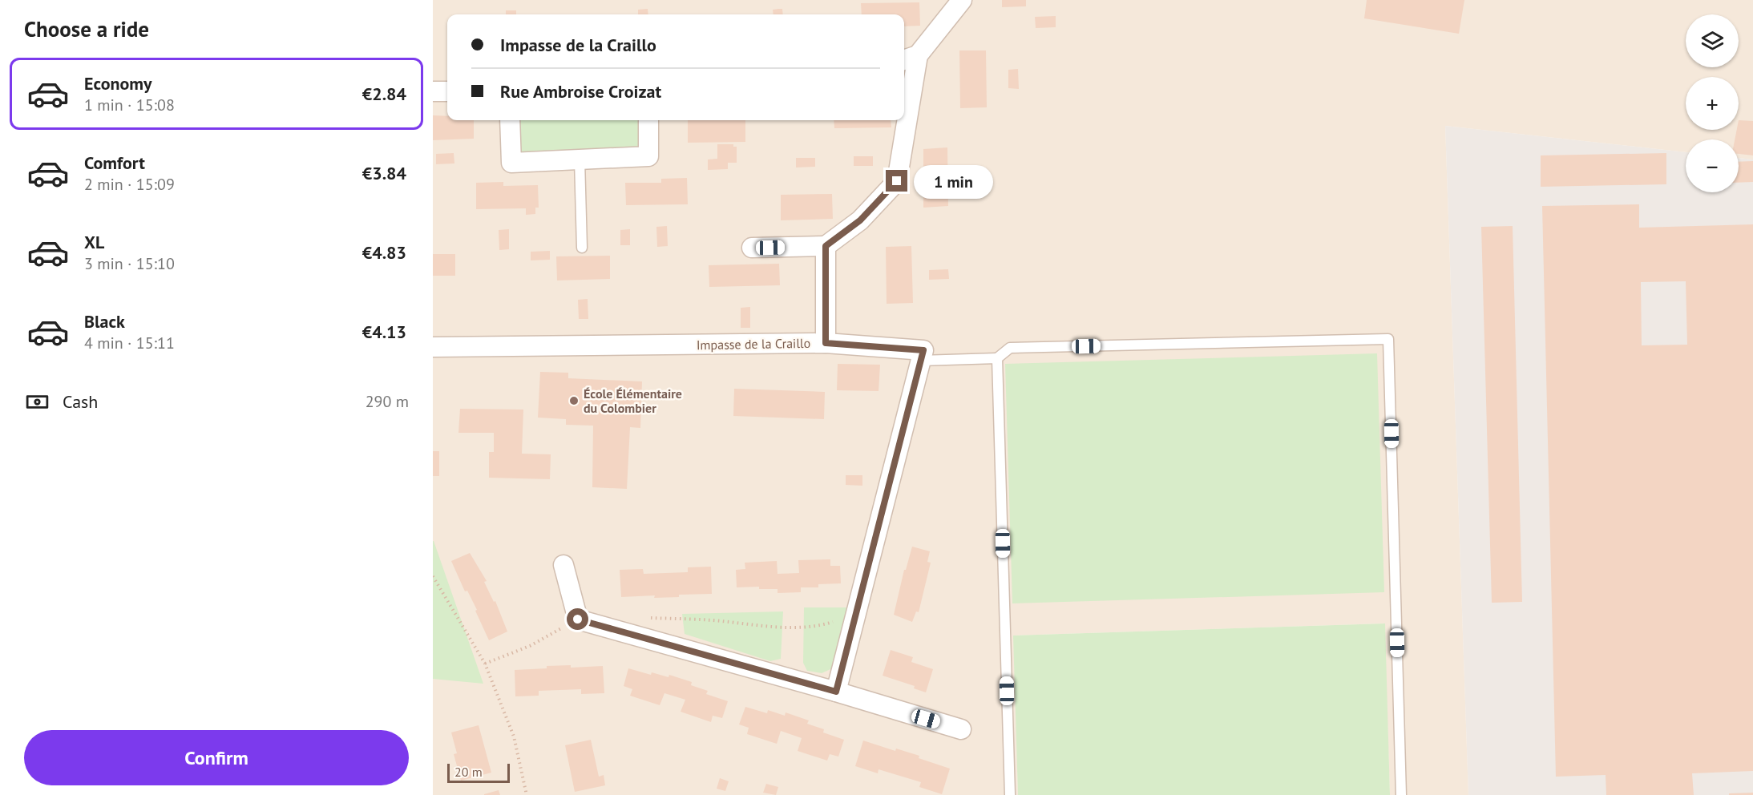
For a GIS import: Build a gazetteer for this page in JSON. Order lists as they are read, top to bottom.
{
  "streets": {
    "street": ["Impasse de la Craillo"]
  },
  "places": ["École Élémentaire du Colombier"],
  "scale_bar": "20 m",
  "page": {
    "heading": "Choose a ride",
    "map_buttons": ["+", "−"],
    "banner": ["Impasse de la Craillo", "Rue Ambroise Croizat"],
    "list": [
      {
        "name": "Economy",
        "note": "1 min · 15:08",
        "value": "€2.84"
      },
      {
        "name": "Comfort",
        "note": "2 min · 15:09",
        "value": "€3.84"
      },
      {
        "name": "XL",
        "note": "3 min · 15:10",
        "value": "€4.83"
      },
      {
        "name": "Black",
        "note": "4 min · 15:11",
        "value": "€4.13"
      }
    ],
    "bubble": "1 min",
    "pay": ["Cash", "290 m"],
    "buttons": "Confirm",
    "scale": "20 m"
  }
}
